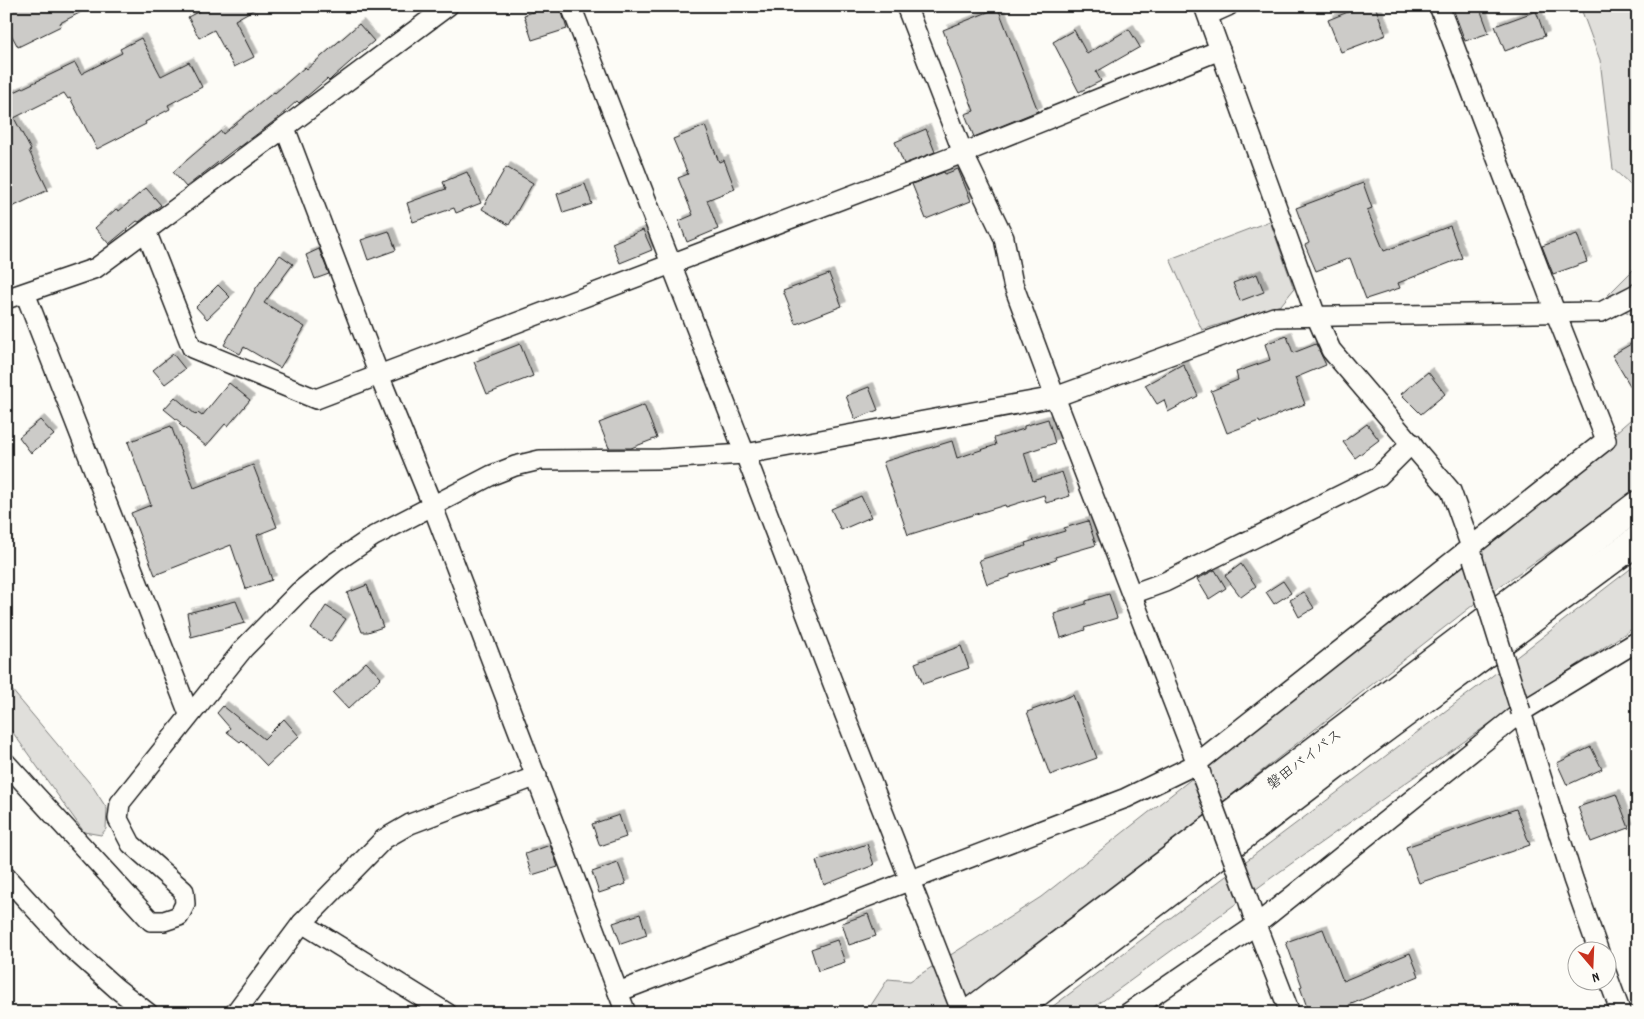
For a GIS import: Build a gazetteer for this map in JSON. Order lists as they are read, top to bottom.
{
  "streets": {
    "highway": ["磐田バイパス"]
  },
  "north": "bottom"
}
